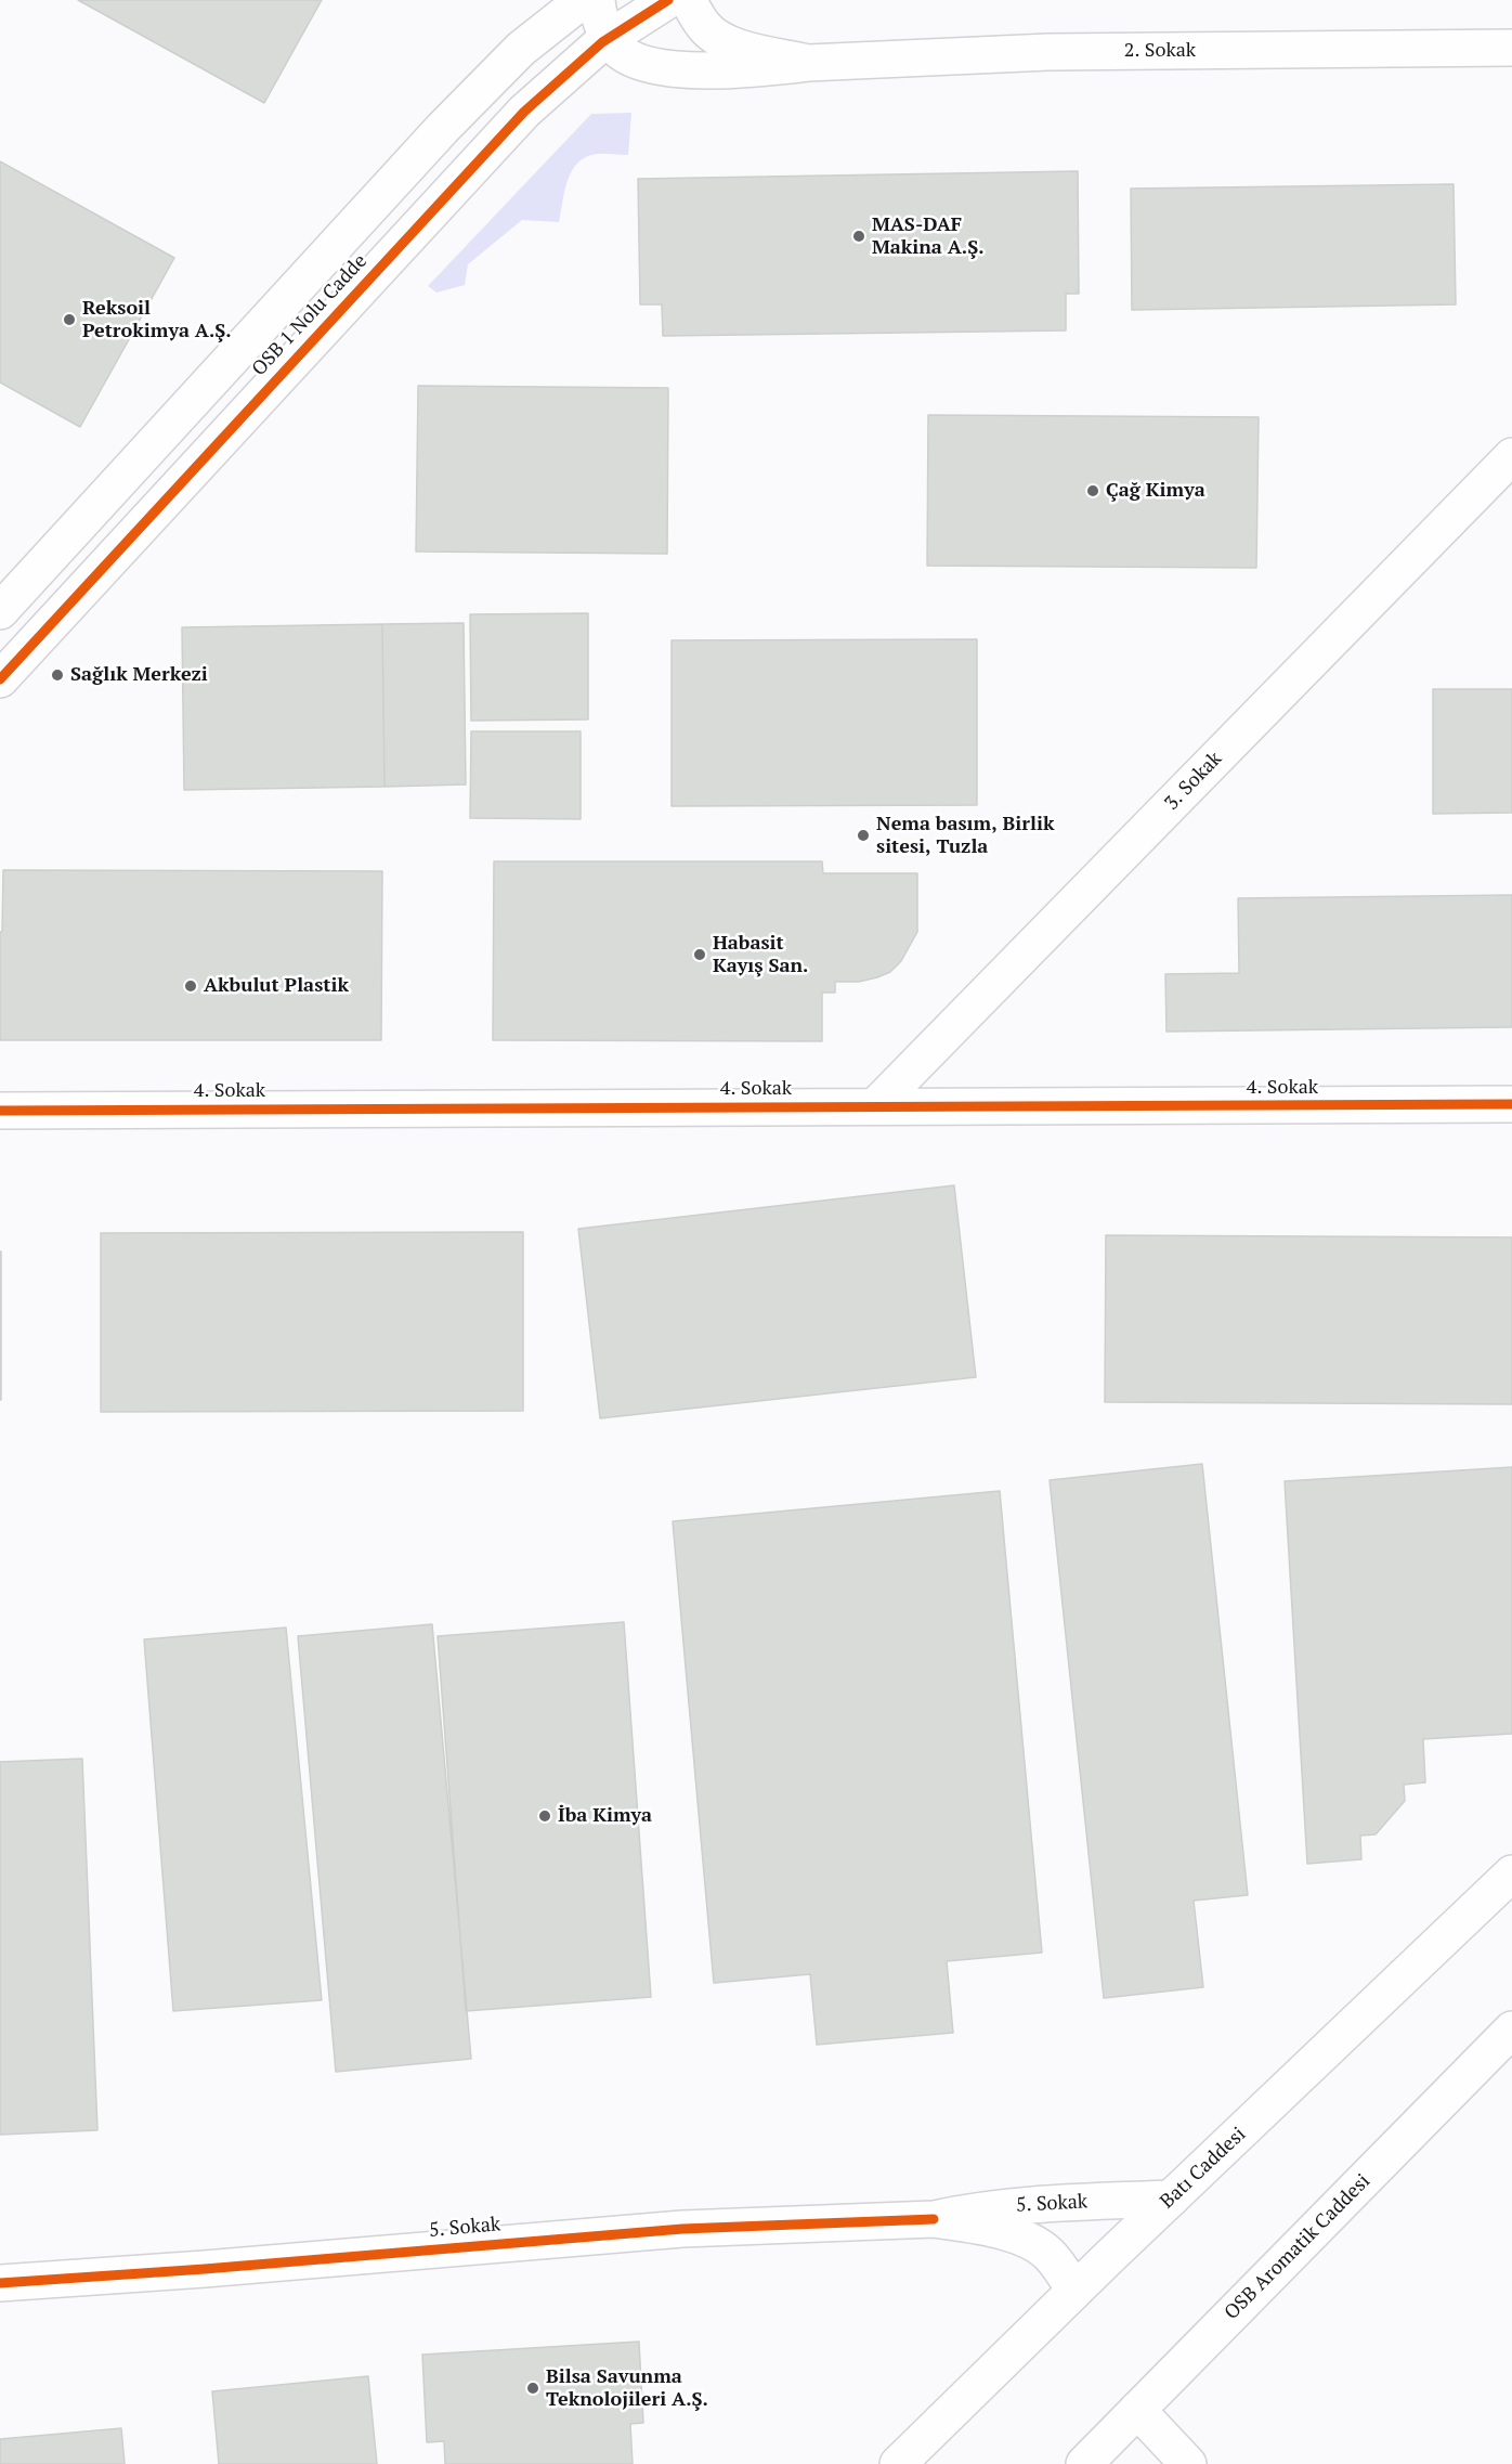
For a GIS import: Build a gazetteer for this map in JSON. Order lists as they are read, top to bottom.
{
  "streets": {
    "street": [
      "2. Sokak",
      "OSB 1 Nolu Cadde",
      "3. Sokak",
      "4. Sokak",
      "Batı Caddesi",
      "5. Sokak",
      "OSB Aromatik Caddesi"
    ]
  },
  "crossings": [
    ["2. Sokak", "OSB 1 Nolu Cadde"],
    ["3. Sokak", "4. Sokak"],
    ["Batı Caddesi", "5. Sokak"]
  ],
  "places": [
    "MAS-DAF Makina A.Ş.",
    "Reksoil Petrokimya A.Ş.",
    "Çağ Kimya",
    "Sağlık Merkezi",
    "Nema basım, Birlik sitesi, Tuzla",
    "Habasit Kayış San.",
    "Akbulut Plastik",
    "İba Kimya",
    "Bilsa Savunma Teknolojileri A.Ş."
  ]
}
